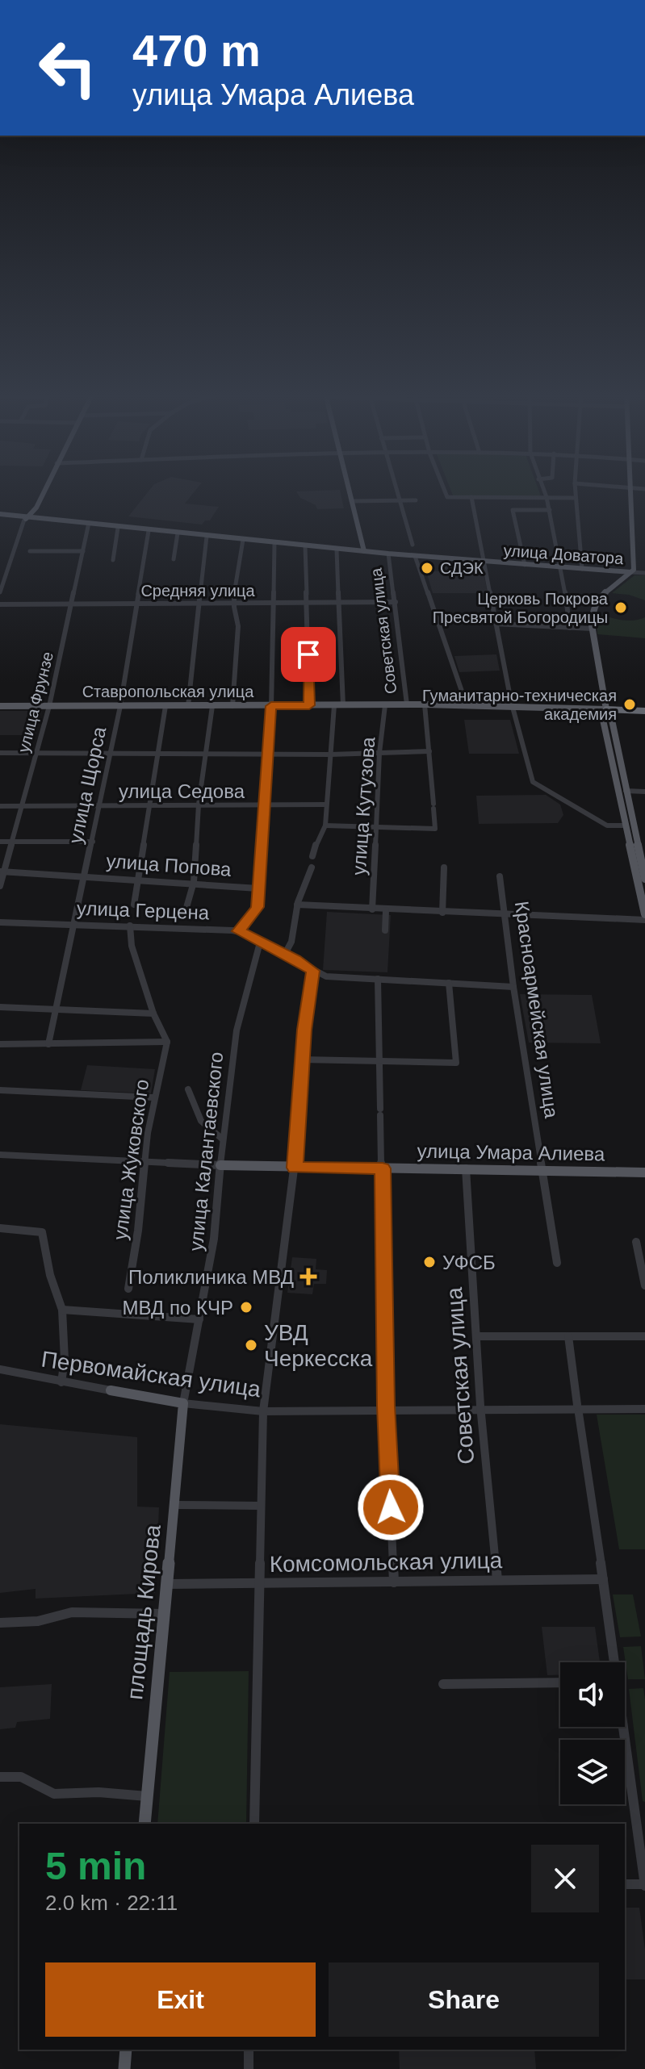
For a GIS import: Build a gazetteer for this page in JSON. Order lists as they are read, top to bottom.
{
  "streets": {
    "highway": ["Ставропольская улица"],
    "main road": [
      "улица Доватора",
      "улица Умара Алиева",
      "Первомайская улица",
      "площадь Кирова"
    ],
    "street": [
      "Средняя улица",
      "Советская улица",
      "улица Фрунзе",
      "улица Щорса",
      "улица Седова",
      "улица Кутузова",
      "улица Попова",
      "улица Герцена",
      "Красноармейская улица",
      "улица Калантаевского",
      "улица Жуковского",
      "Комсомольская улица"
    ]
  },
  "crossings": [
    ["улица Доватора", "Советская улица"],
    ["улица Доватора", "улица Фрунзе"],
    ["улица Доватора", "улица Щорса"],
    ["Средняя улица", "Советская улица"],
    ["Средняя улица", "улица Фрунзе"],
    ["Средняя улица", "улица Щорса"],
    ["Советская улица", "Ставропольская улица"],
    ["Советская улица", "улица Кутузова"],
    ["Советская улица", "улица Умара Алиева"],
    ["Советская улица", "Первомайская улица"],
    ["Советская улица", "Комсомольская улица"],
    ["Ставропольская улица", "улица Фрунзе"],
    ["Ставропольская улица", "улица Щорса"],
    ["Ставропольская улица", "улица Кутузова"],
    ["улица Фрунзе", "улица Седова"],
    ["улица Фрунзе", "улица Попова"],
    ["улица Щорса", "улица Седова"],
    ["улица Щорса", "улица Попова"],
    ["улица Щорса", "улица Герцена"],
    ["улица Герцена", "Красноармейская улица"],
    ["улица Герцена", "улица Калантаевского"],
    ["Красноармейская улица", "улица Умара Алиева"],
    ["улица Калантаевского", "улица Умара Алиева"],
    ["улица Калантаевского", "Первомайская улица"],
    ["улица Калантаевского", "площадь Кирова"],
    ["улица Умара Алиева", "улица Жуковского"],
    ["Первомайская улица", "площадь Кирова"],
    ["Комсомольская улица", "площадь Кирова"]
  ],
  "places": {
    "other": [
      "СДЭК",
      "Церковь Покрова Пресвятой Богородицы",
      "Гуманитарно-техническая академия",
      "УФСБ",
      "МВД по КЧР",
      "УВД Черкесска"
    ],
    "health": ["Поликлиника МВД"]
  },
  "page": {
    "turn": ["470 m", "улица Умара Алиева"],
    "heading": ["5 min", "2.0 km · 22:11"],
    "buttons": ["Exit", "Share"]
  }
}
